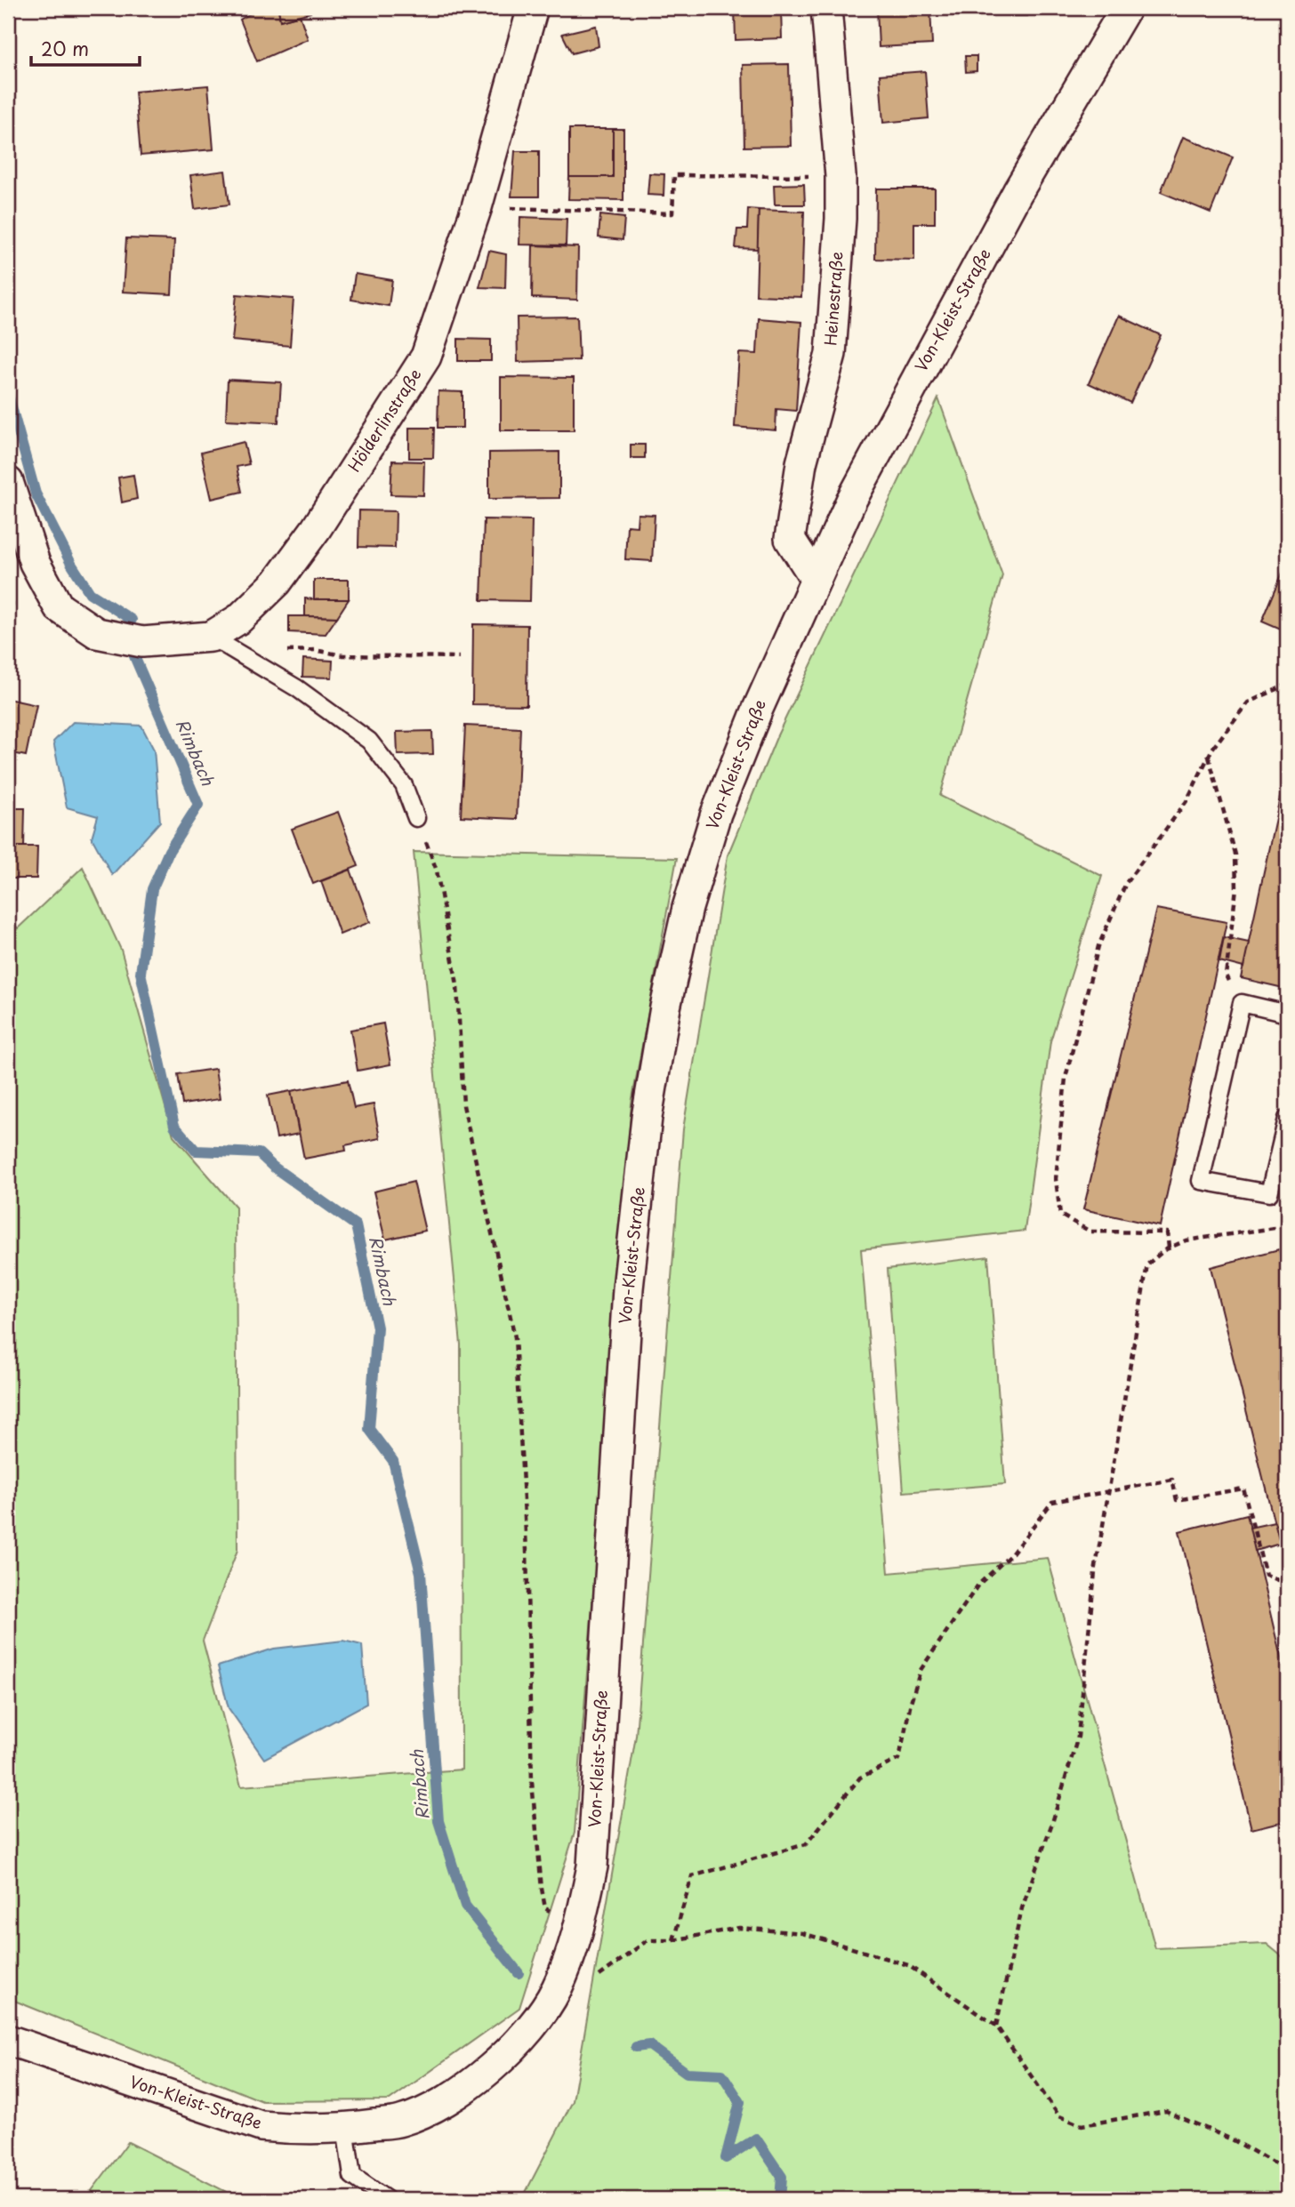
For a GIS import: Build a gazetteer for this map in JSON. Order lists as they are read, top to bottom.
{
  "streets": {
    "street": ["Heinestraße", "Von-Kleist-Straße", "Hölderlinstraße"]
  },
  "crossings": [
    ["Heinestraße", "Von-Kleist-Straße"]
  ],
  "water": ["Rimbach"],
  "scale_bar": "20 m"
}
